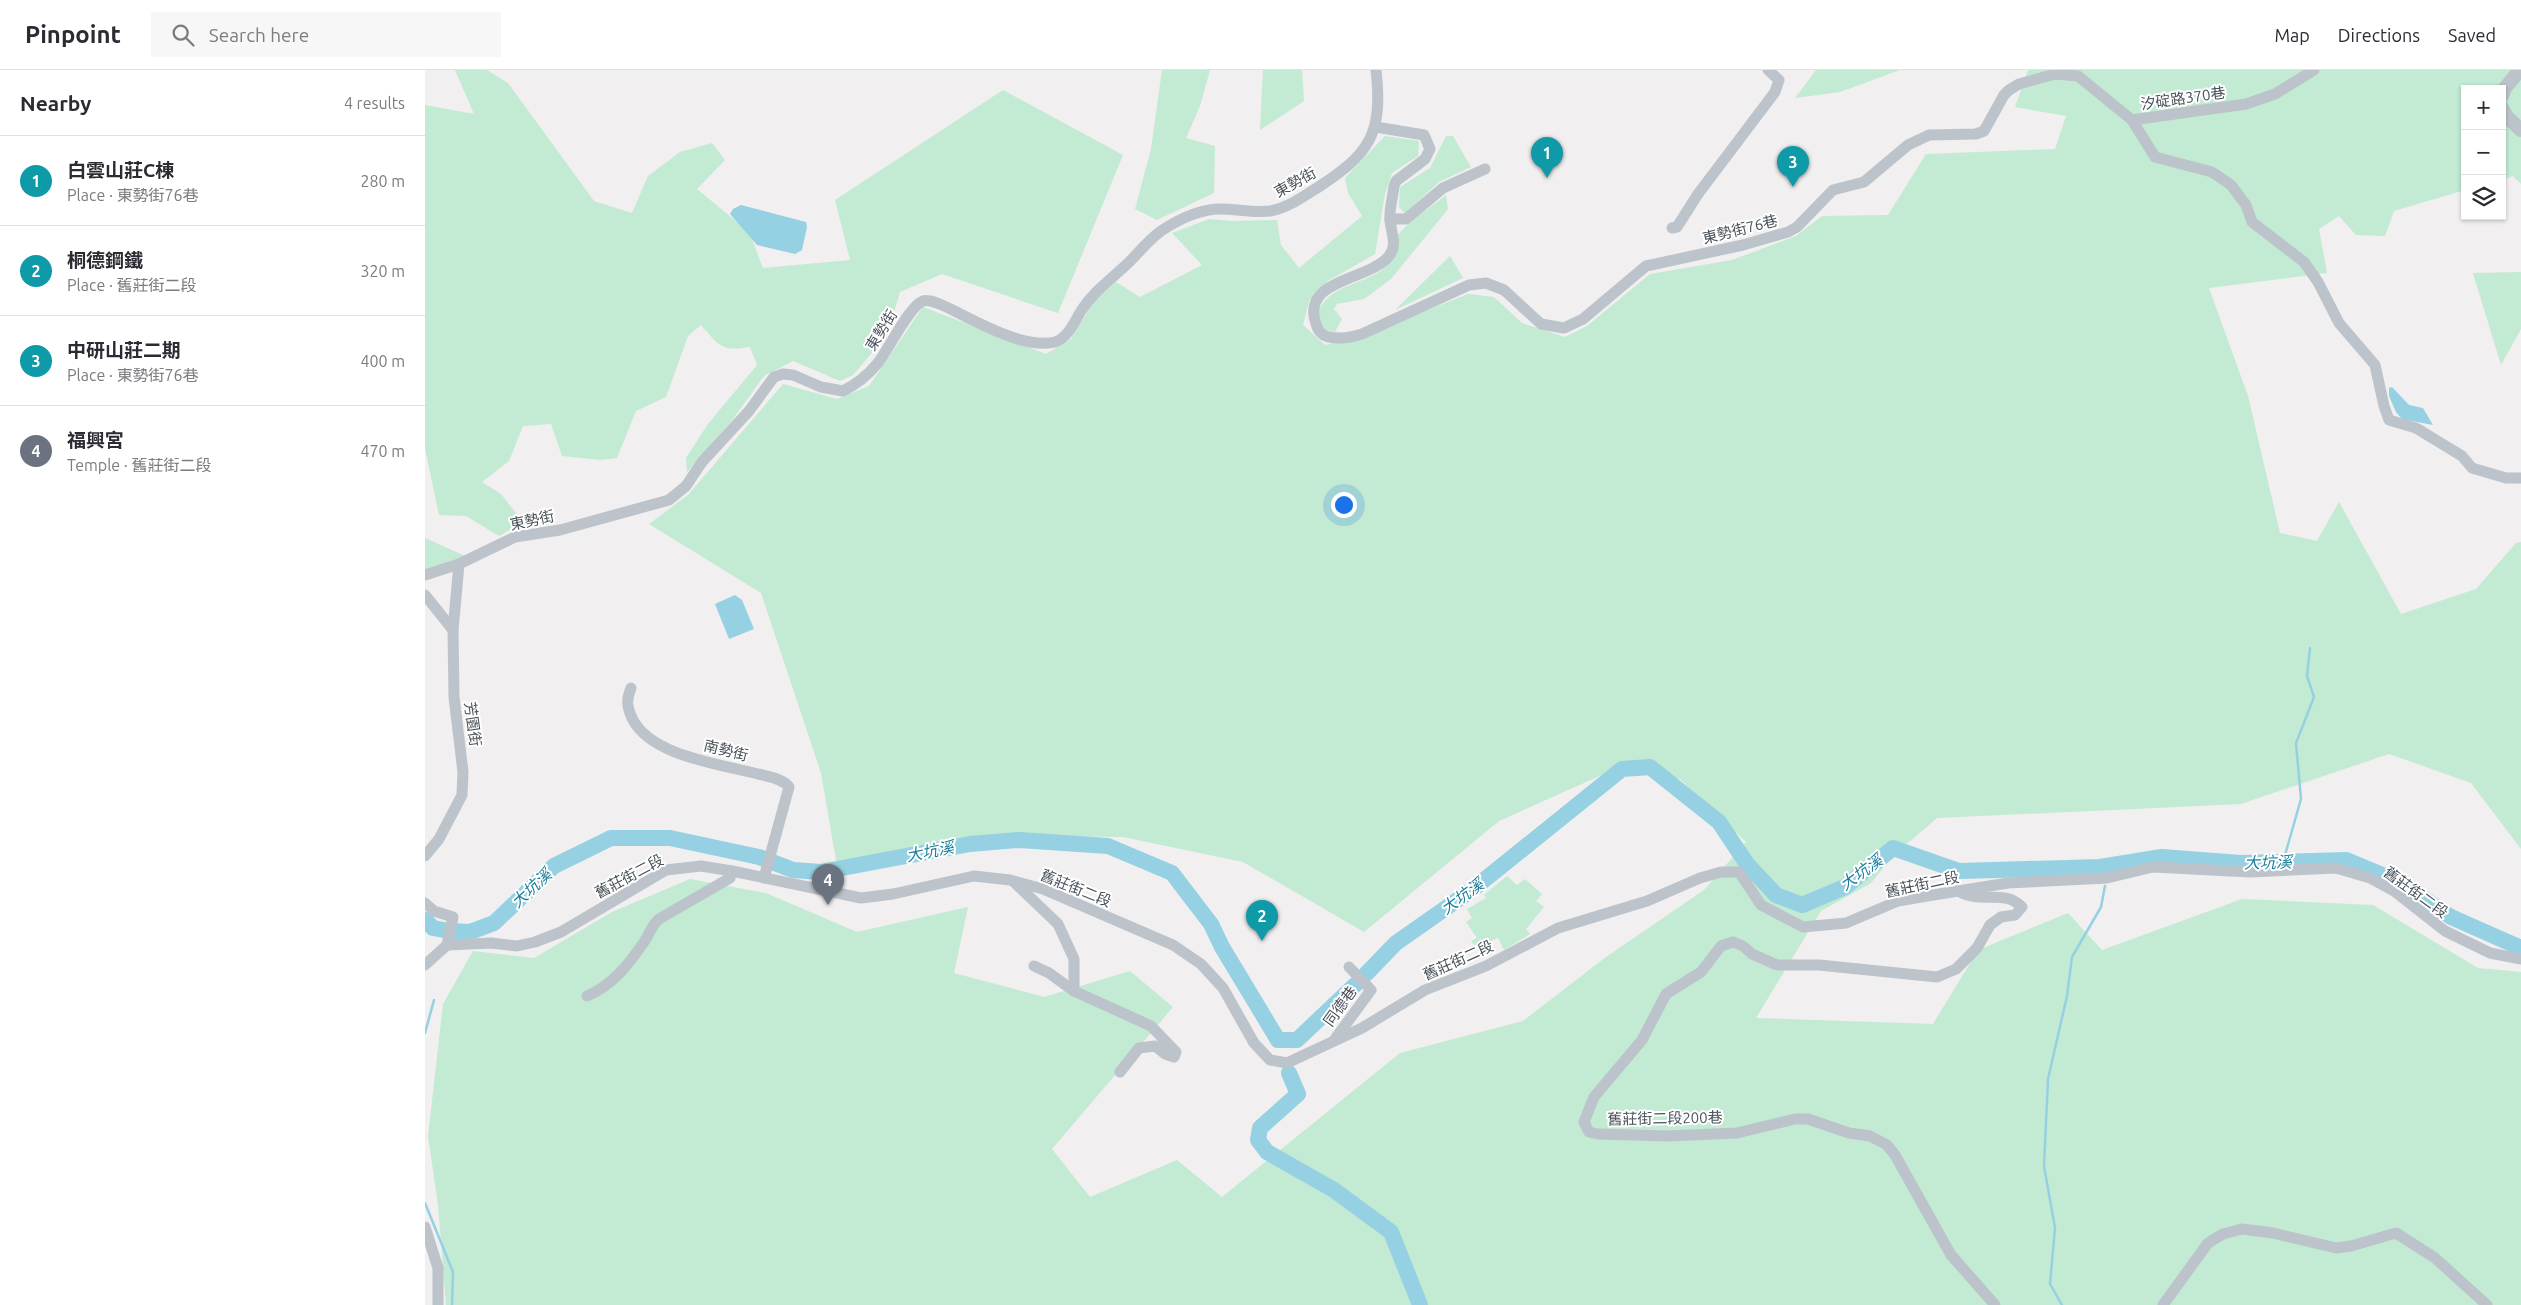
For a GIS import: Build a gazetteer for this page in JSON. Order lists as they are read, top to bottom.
{
  "streets": {
    "street": [
      "汐碇路370巷",
      "東勢街",
      "東勢街76巷",
      "芳園街",
      "南勢街",
      "舊莊街二段",
      "同德巷",
      "舊莊街二段200巷"
    ]
  },
  "crossings": [
    ["汐碇路370巷", "東勢街76巷"],
    ["東勢街", "芳園街"],
    ["南勢街", "舊莊街二段"],
    ["舊莊街二段", "同德巷"],
    ["舊莊街二段", "舊莊街二段200巷"]
  ],
  "water": ["大坑溪"],
  "page": {
    "header": "Pinpoint",
    "search": "Search here",
    "nav": ["Map", "Directions", "Saved"],
    "heading": ["Nearby", "4 results"],
    "map_buttons": ["+", "−"],
    "list": [
      {
        "mark": "1",
        "name": "白雲山莊C棟",
        "note": "Place · 東勢街76巷",
        "value": "280 m"
      },
      {
        "mark": "2",
        "name": "桐德鋼鐵",
        "note": "Place · 舊莊街二段",
        "value": "320 m"
      },
      {
        "mark": "3",
        "name": "中研山莊二期",
        "note": "Place · 東勢街76巷",
        "value": "400 m"
      },
      {
        "mark": "4",
        "name": "福興宮",
        "note": "Temple · 舊莊街二段",
        "value": "470 m"
      }
    ],
    "pins": [
      "1",
      "3",
      "4",
      "2"
    ]
  }
}
